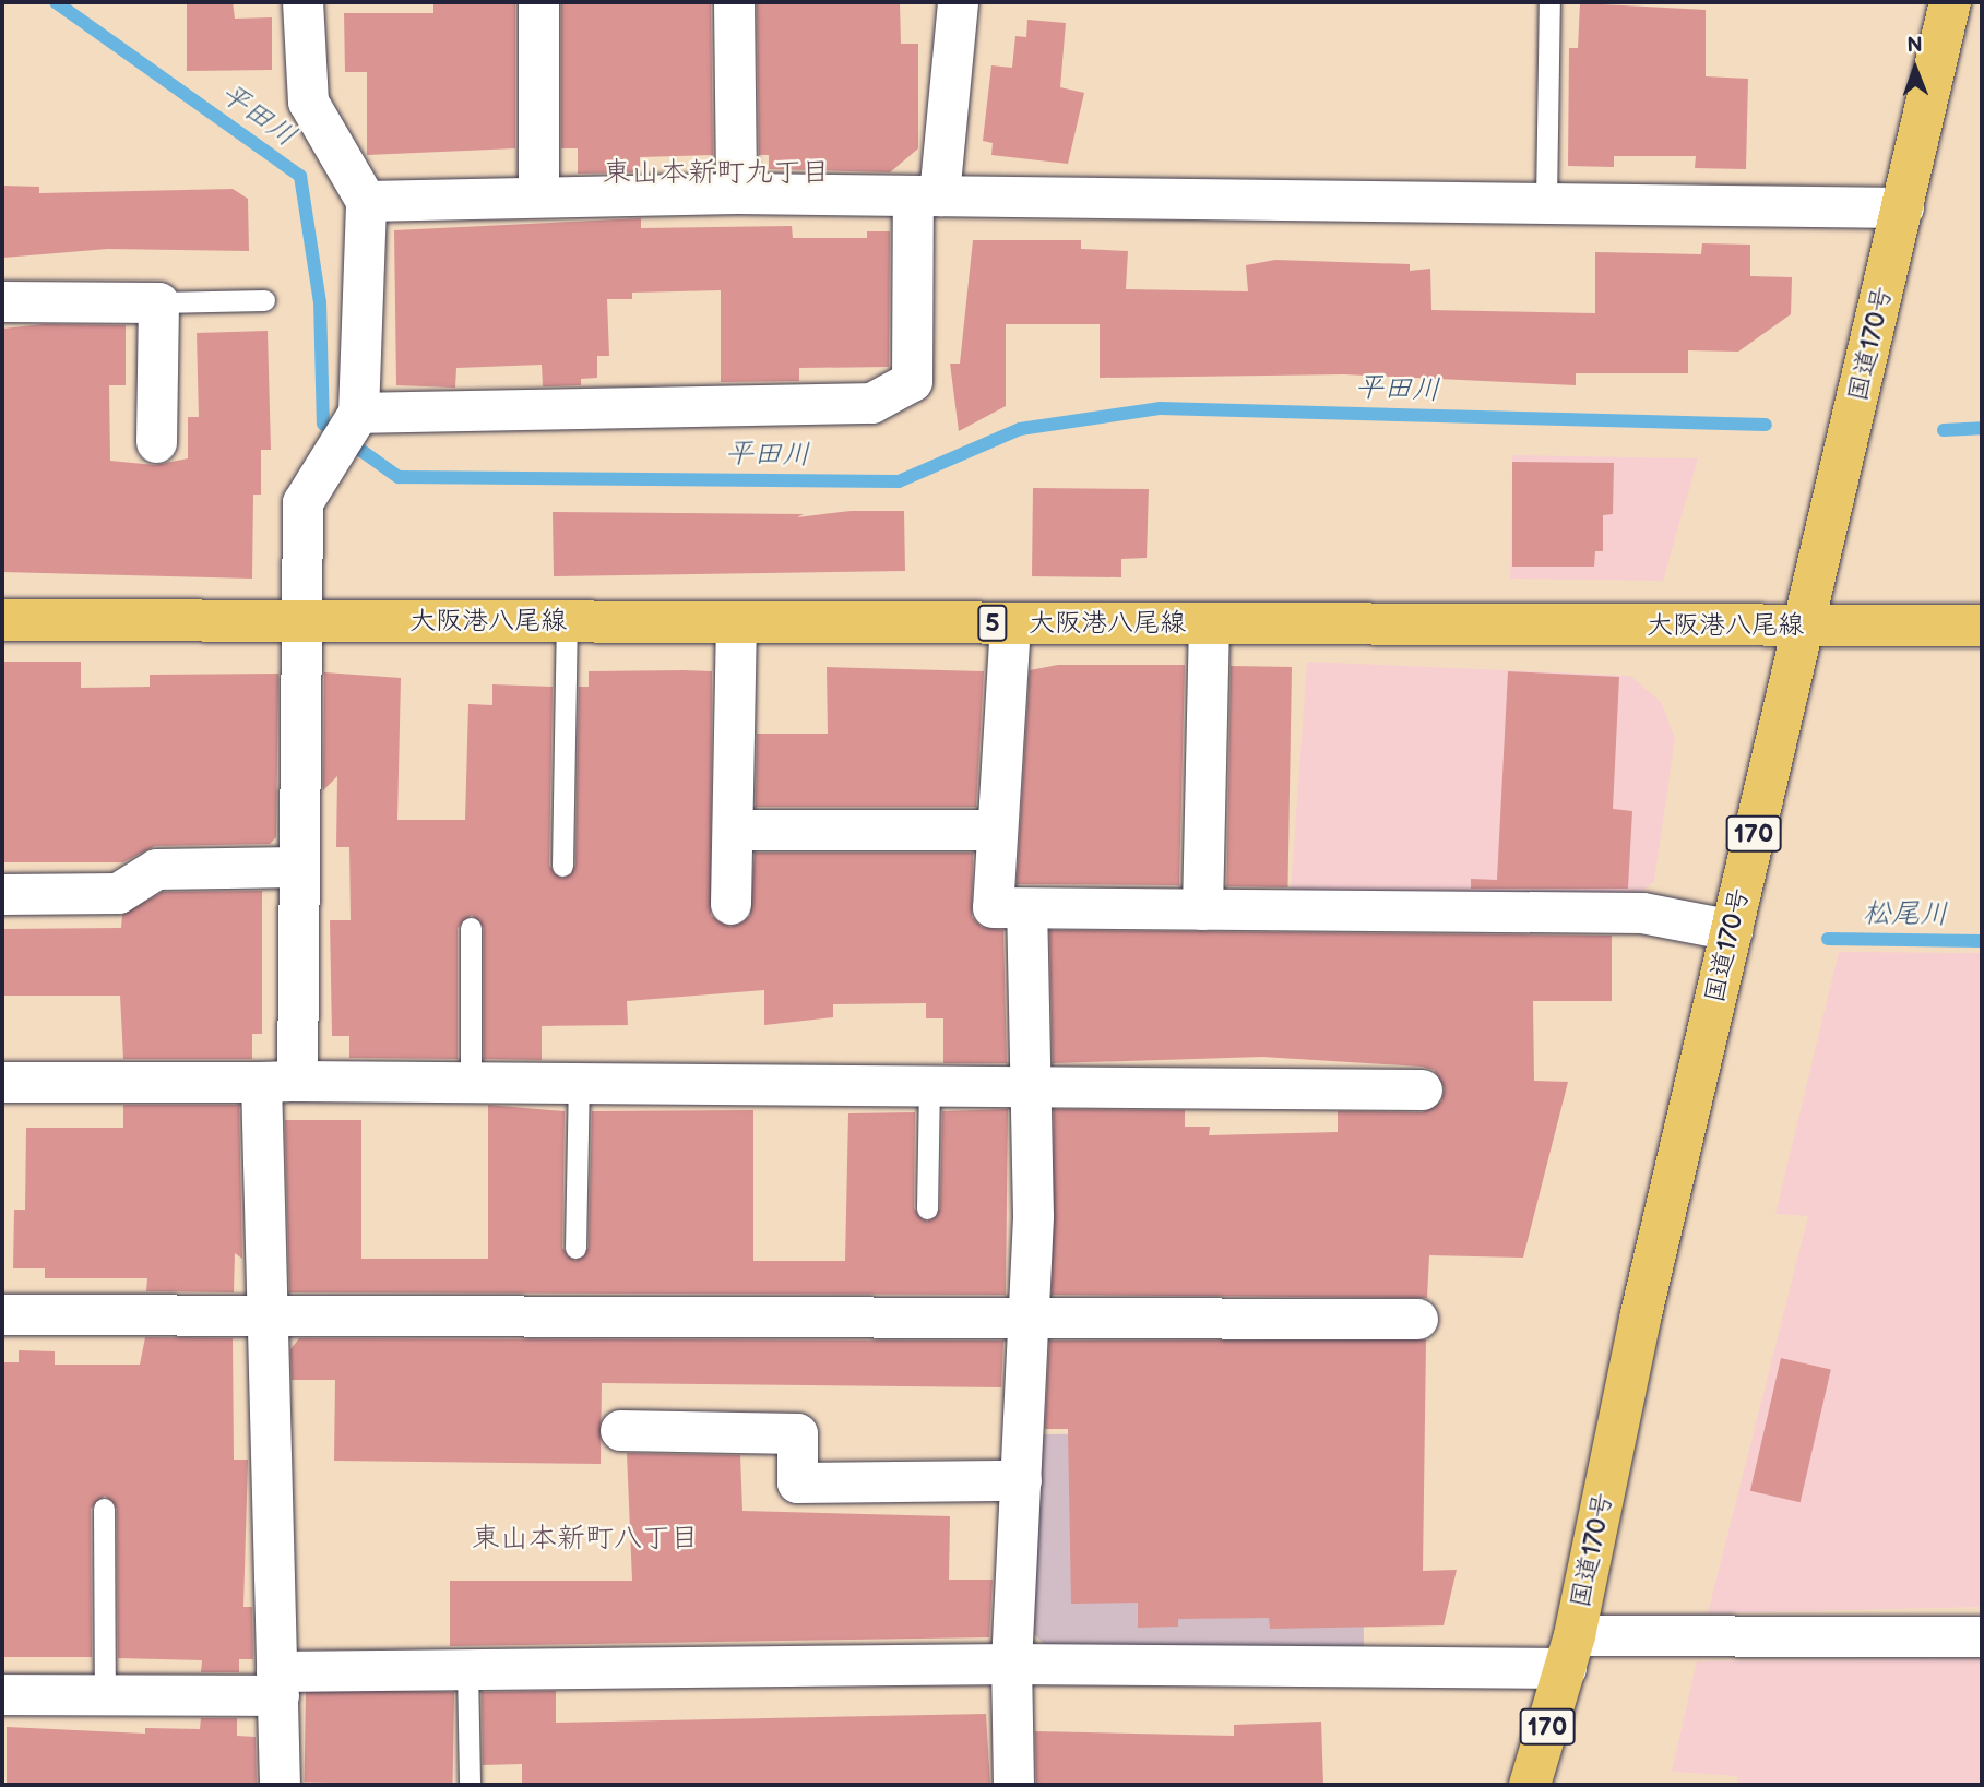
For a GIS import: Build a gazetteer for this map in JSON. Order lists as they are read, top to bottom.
{
  "streets": {
    "main road": [
      "国道170号",
      "大阪港八尾線",
      "5",
      "170"
    ]
  },
  "crossings": [
    ["国道170号", "大阪港八尾線"]
  ],
  "districts": ["東山本新町九丁目", "東山本新町八丁目"],
  "water": ["平田川", "松尾川"],
  "north": "top"
}
